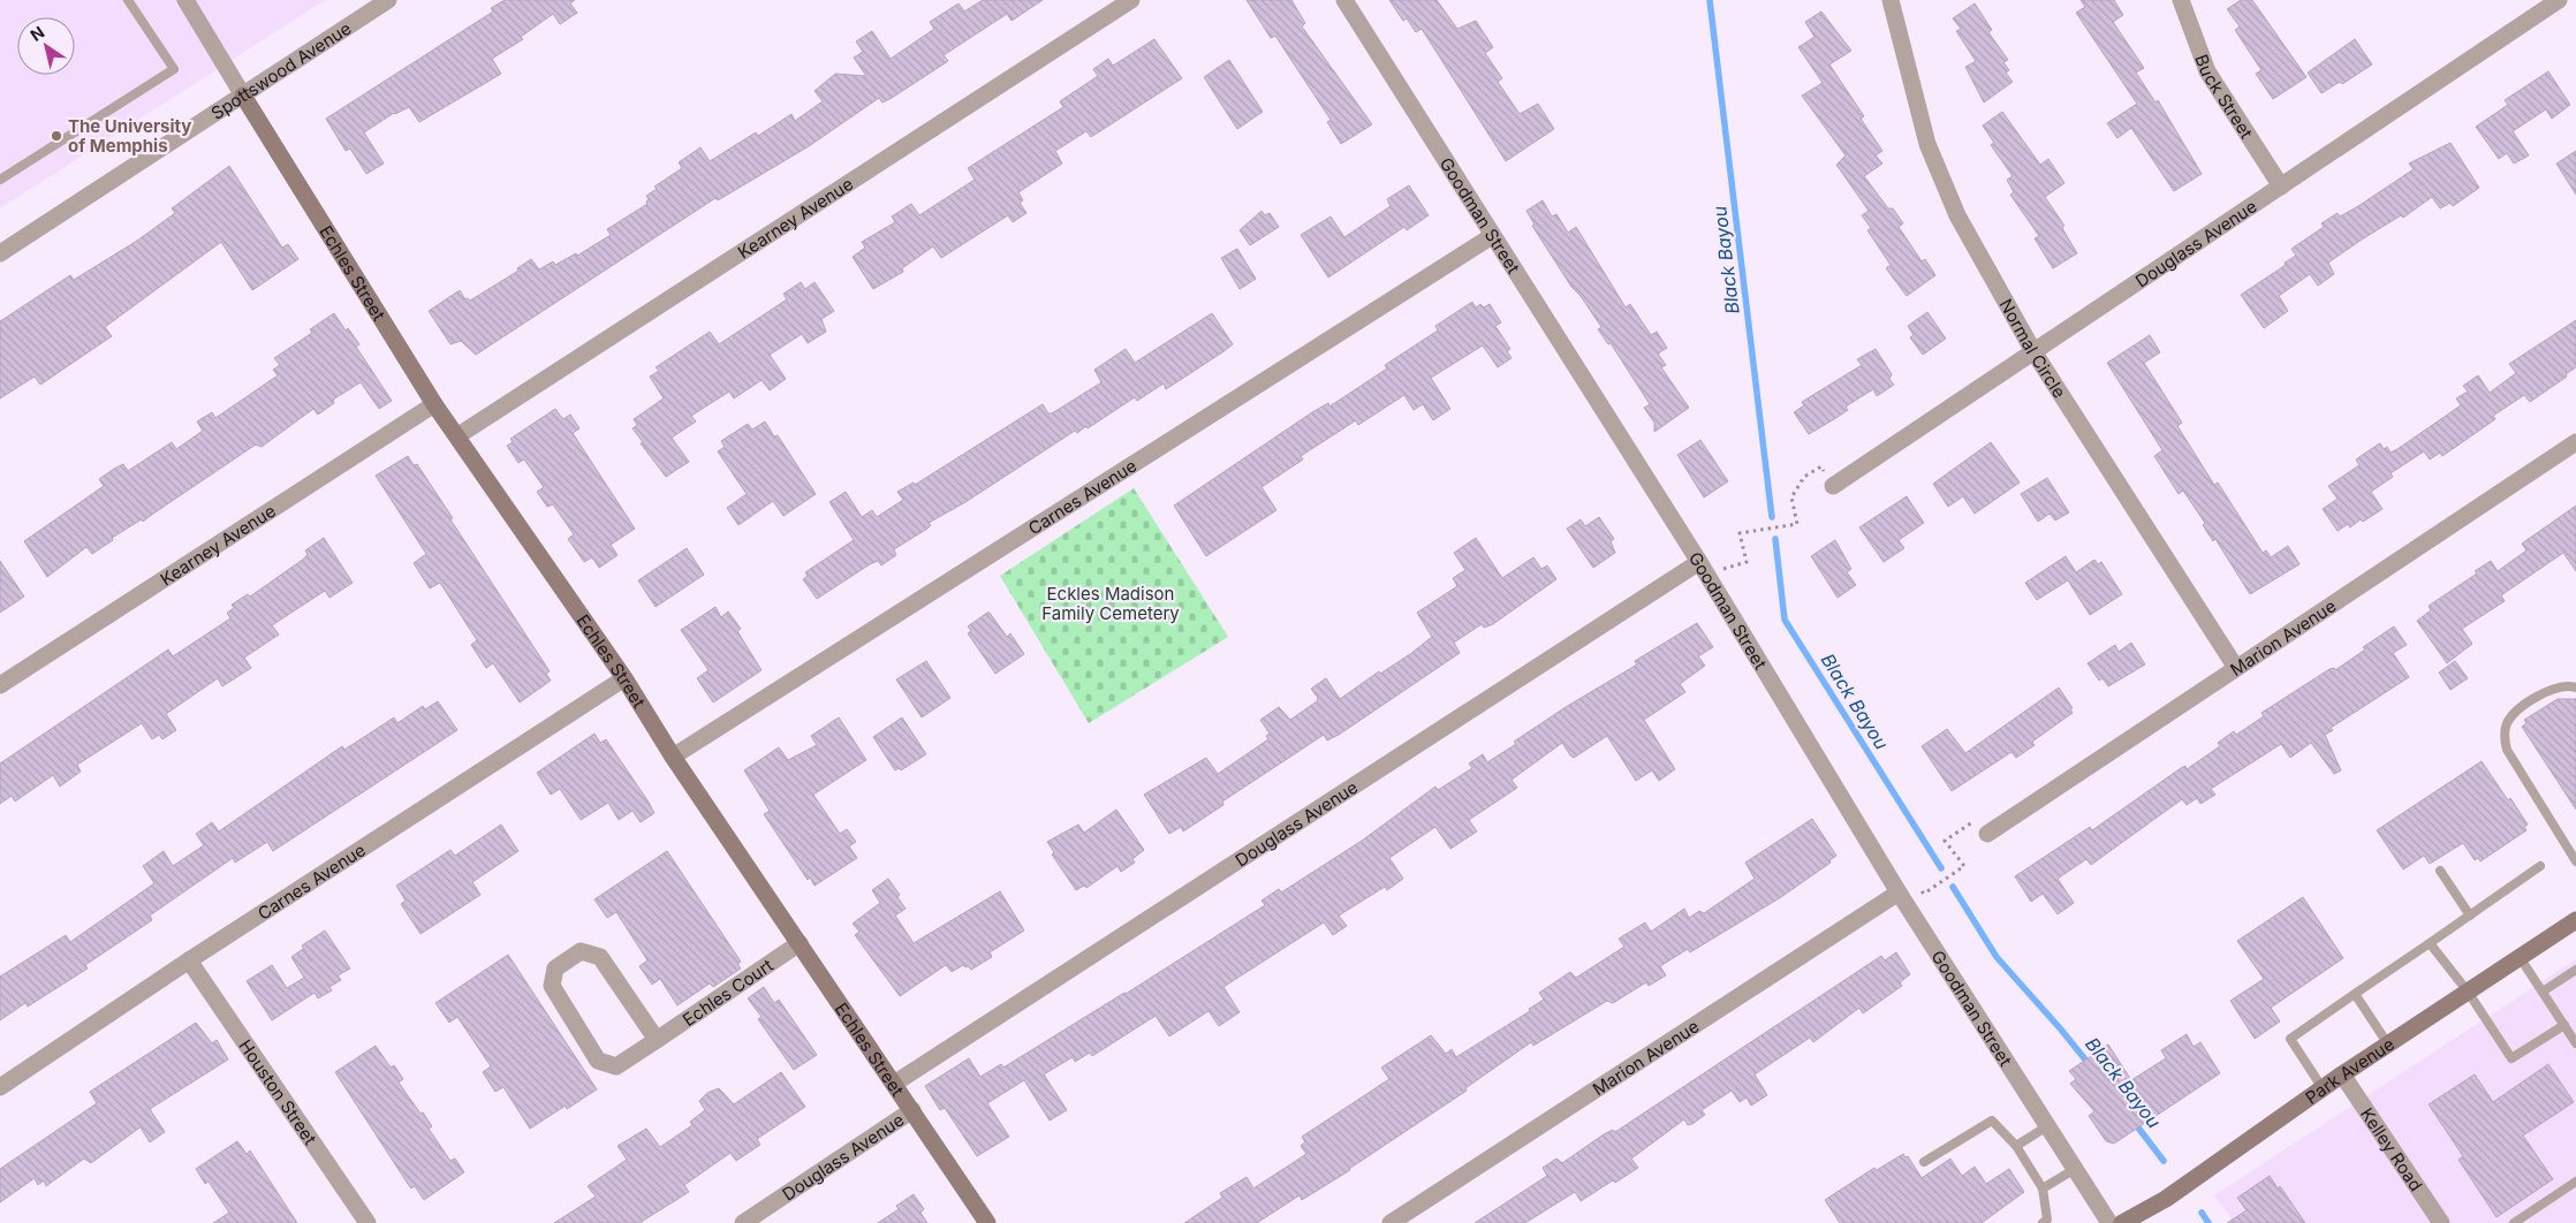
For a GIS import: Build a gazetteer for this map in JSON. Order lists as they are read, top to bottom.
{
  "streets": {
    "street": [
      "Spottswood Avenue",
      "Buck Street",
      "Goodman Street",
      "Kearney Avenue",
      "Douglass Avenue",
      "Echles Street",
      "Normal Circle",
      "Carnes Avenue",
      "Marion Avenue",
      "Echles Court",
      "Park Avenue",
      "Houston Street",
      "Kelley Road"
    ]
  },
  "crossings": [
    ["Spottswood Avenue", "Echles Street"],
    ["Buck Street", "Douglass Avenue"],
    ["Goodman Street", "Douglass Avenue"],
    ["Goodman Street", "Carnes Avenue"],
    ["Goodman Street", "Marion Avenue"],
    ["Kearney Avenue", "Echles Street"],
    ["Douglass Avenue", "Echles Street"],
    ["Douglass Avenue", "Normal Circle"],
    ["Echles Street", "Carnes Avenue"],
    ["Echles Street", "Echles Court"],
    ["Normal Circle", "Marion Avenue"],
    ["Carnes Avenue", "Houston Street"],
    ["Park Avenue", "Kelley Road"]
  ],
  "water": ["Black Bayou"],
  "parks": ["Eckles Madison Family Cemetery"],
  "places": ["The University of Memphis"],
  "north": "top left"
}
